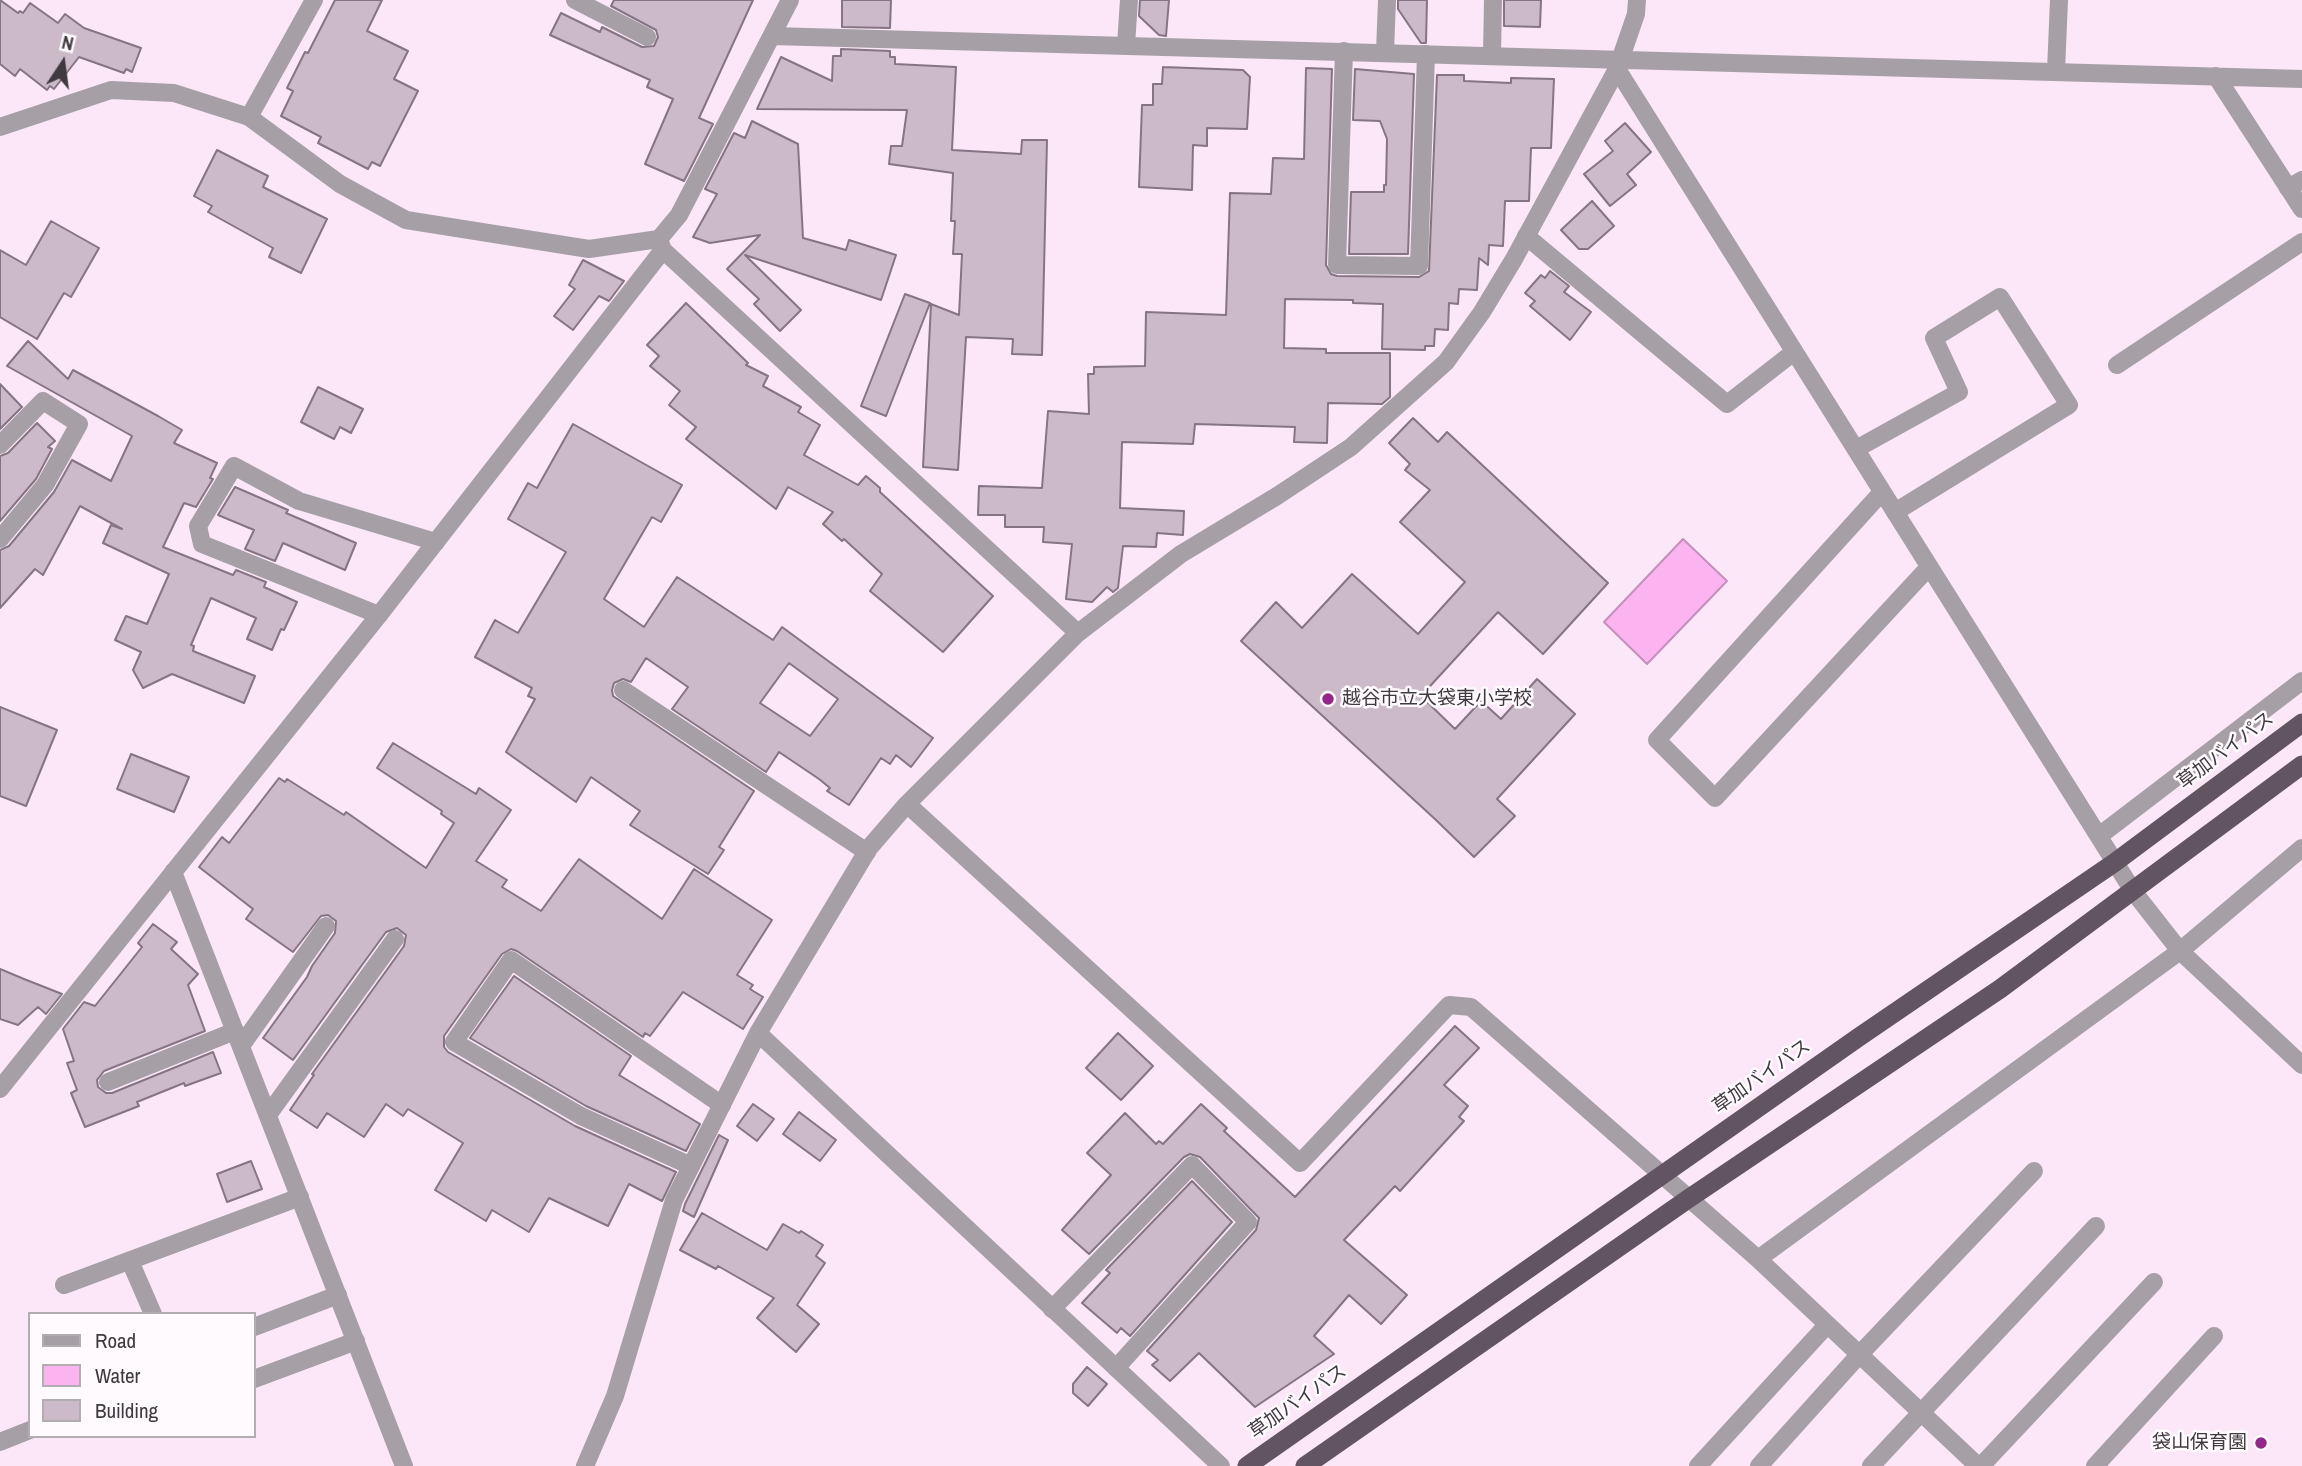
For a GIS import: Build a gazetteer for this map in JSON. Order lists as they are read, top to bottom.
{
  "streets": {
    "highway": ["草加バイパス"]
  },
  "places": ["越谷市立大袋東小学校", "袋山保育園"],
  "legend": ["Road", "Water", "Building"],
  "north": "top"
}
